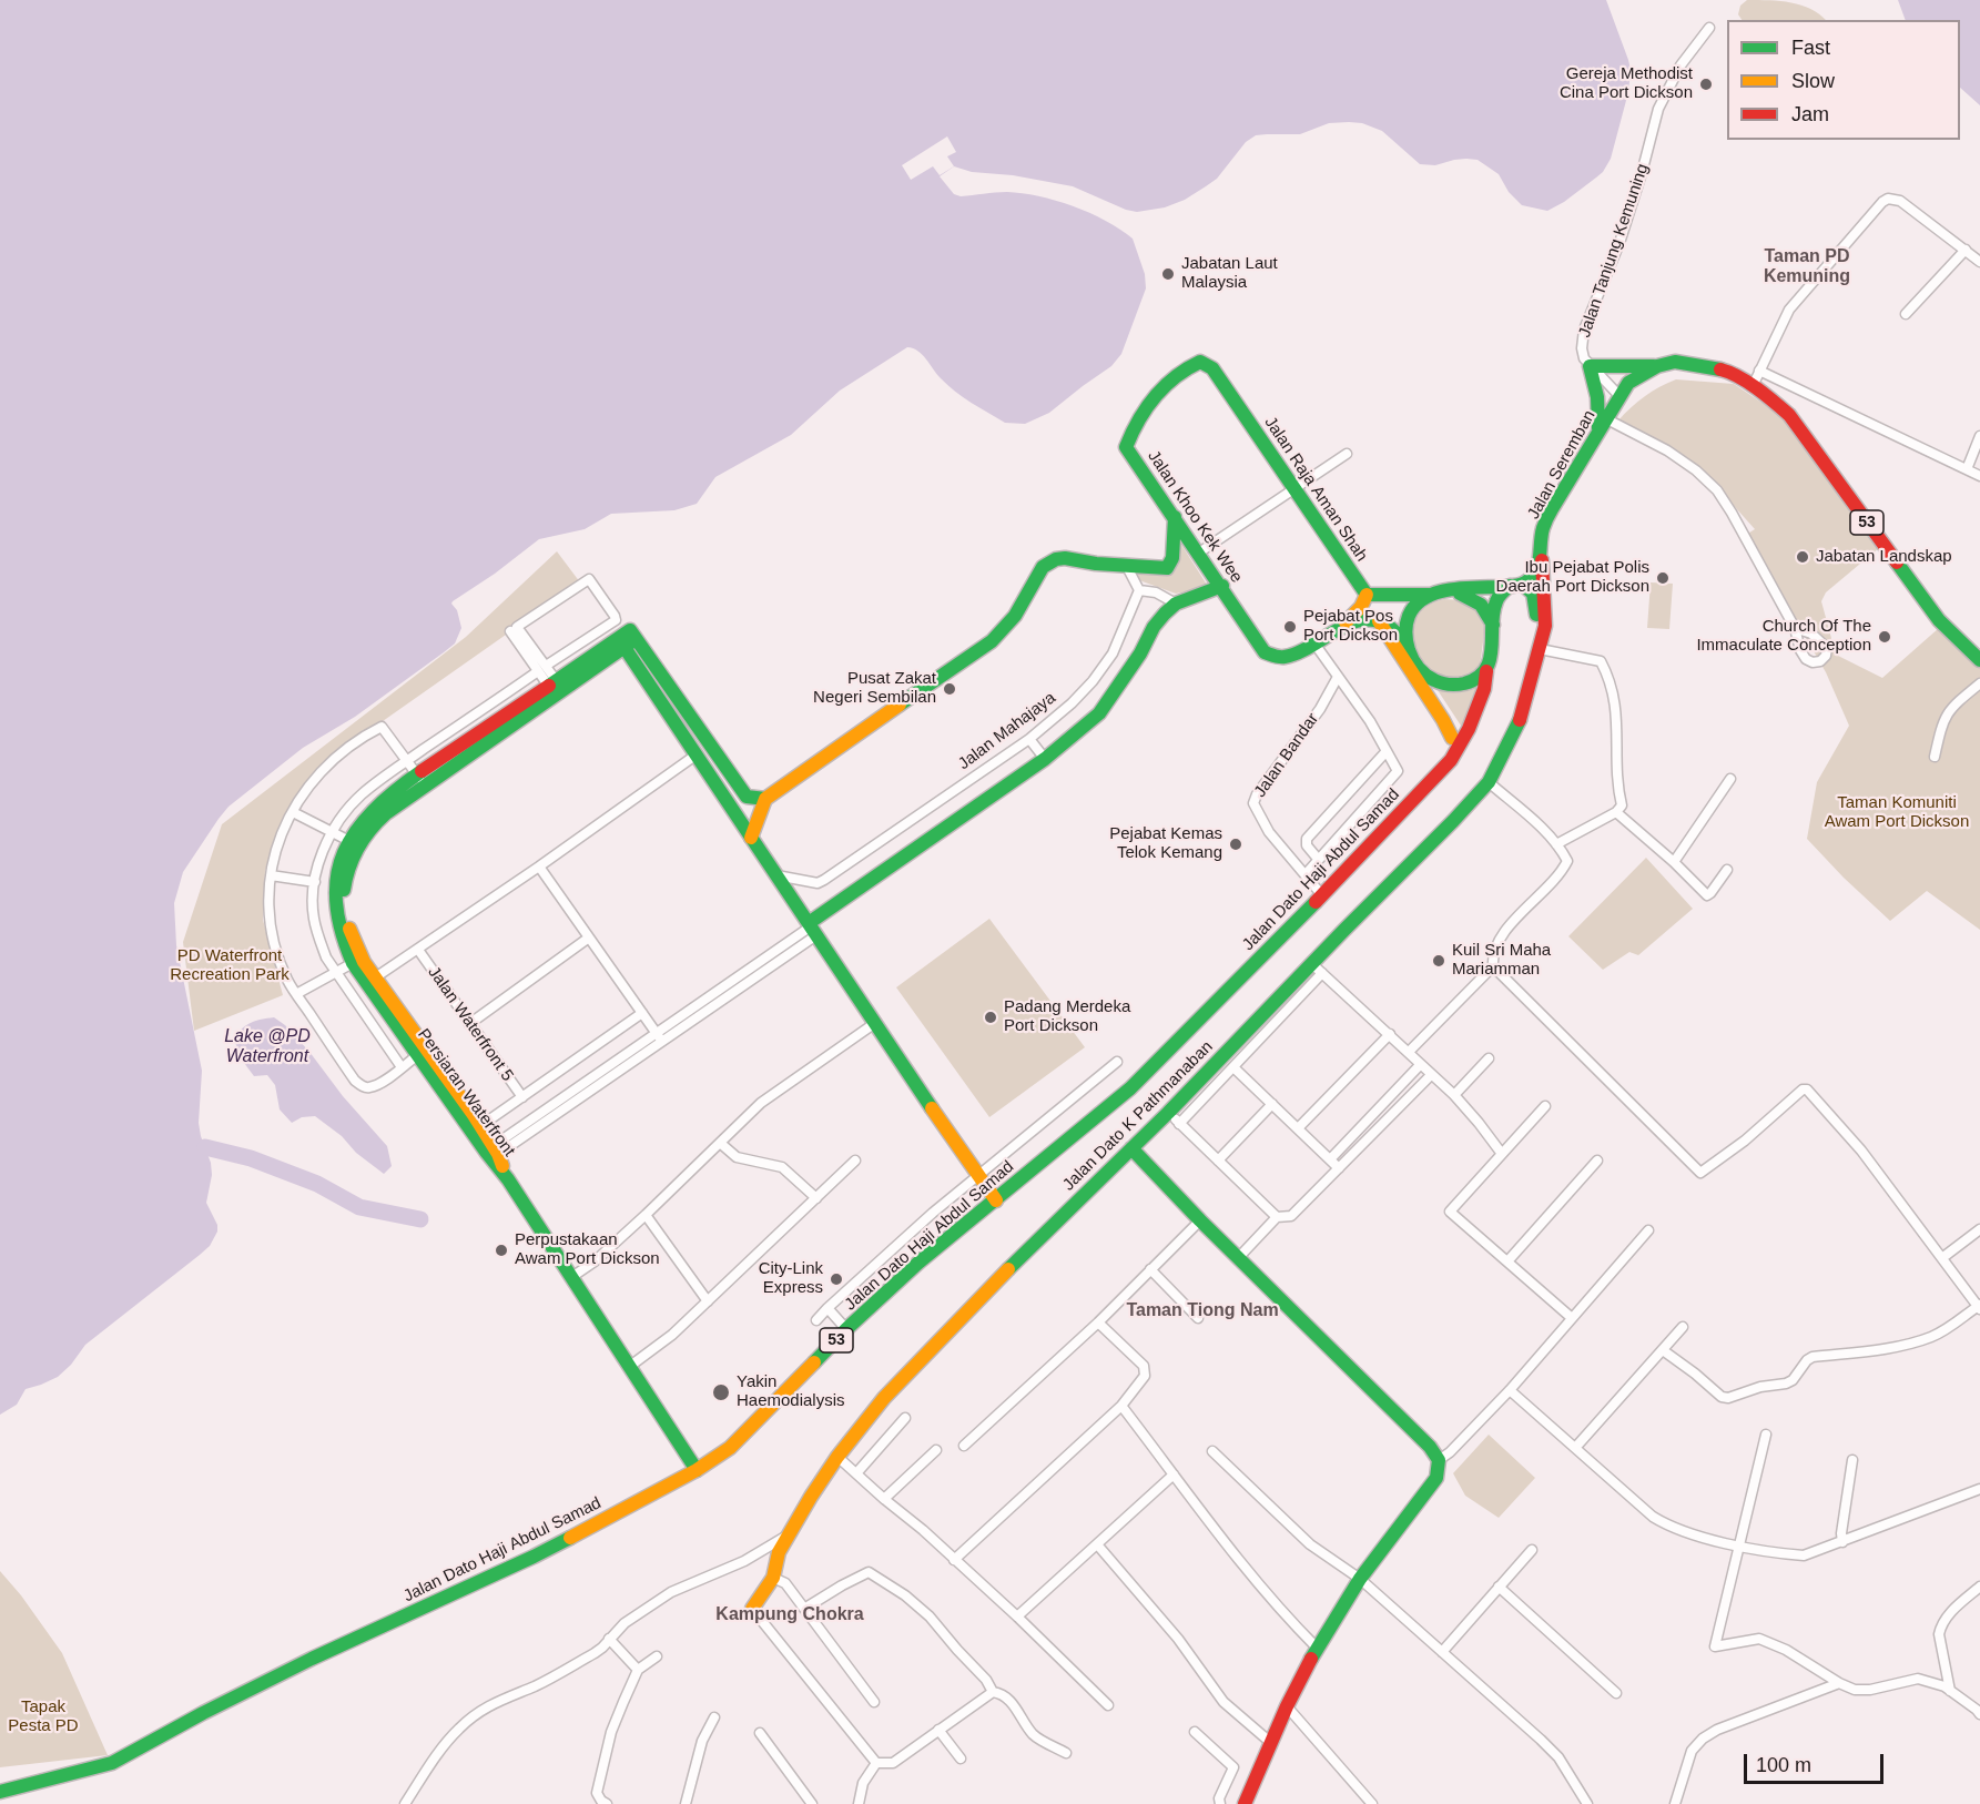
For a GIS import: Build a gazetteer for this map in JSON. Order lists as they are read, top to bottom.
{
  "streets": {
    "street": [
      "Jalan Tanjung Kemuning",
      "Jalan Seremban",
      "Jalan Raja Aman Shah",
      "Jalan Khoo Kek Wee",
      "53",
      "Jalan Mahajaya",
      "Jalan Bandar",
      "Jalan Dato Haji Abdul Samad",
      "Jalan Waterfront 5",
      "Persiaran Waterfront",
      "Jalan Dato K Pathmanaban"
    ]
  },
  "crossings": [
    ["Jalan Seremban", "53"],
    ["Jalan Seremban", "Jalan Dato K Pathmanaban"],
    ["Jalan Raja Aman Shah", "Jalan Khoo Kek Wee"],
    ["53", "Jalan Dato Haji Abdul Samad"],
    ["53", "Jalan Dato K Pathmanaban"],
    ["Jalan Bandar", "Jalan Dato Haji Abdul Samad"],
    ["Jalan Dato Haji Abdul Samad", "Persiaran Waterfront"]
  ],
  "districts": ["Taman PD Kemuning", "Taman Tiong Nam", "Kampung Chokra"],
  "water": ["Lake @PD Waterfront"],
  "parks": ["Taman Komuniti Awam Port Dickson", "PD Waterfront Recreation Park", "Tapak Pesta PD"],
  "places": [
    "Gereja Methodist Cina Port Dickson",
    "Jabatan Laut Malaysia",
    "Jabatan Landskap",
    "Ibu Pejabat Polis Daerah Port Dickson",
    "Pejabat Pos Port Dickson",
    "Church Of The Immaculate Conception",
    "Pusat Zakat Negeri Sembilan",
    "Pejabat Kemas Telok Kemang",
    "Kuil Sri Maha Mariamman",
    "Padang Merdeka Port Dickson",
    "Perpustakaan Awam Port Dickson",
    "City-Link Express",
    "Yakin Haemodialysis"
  ],
  "legend": ["Fast", "Slow", "Jam"],
  "scale_bar": "100 m"
}
